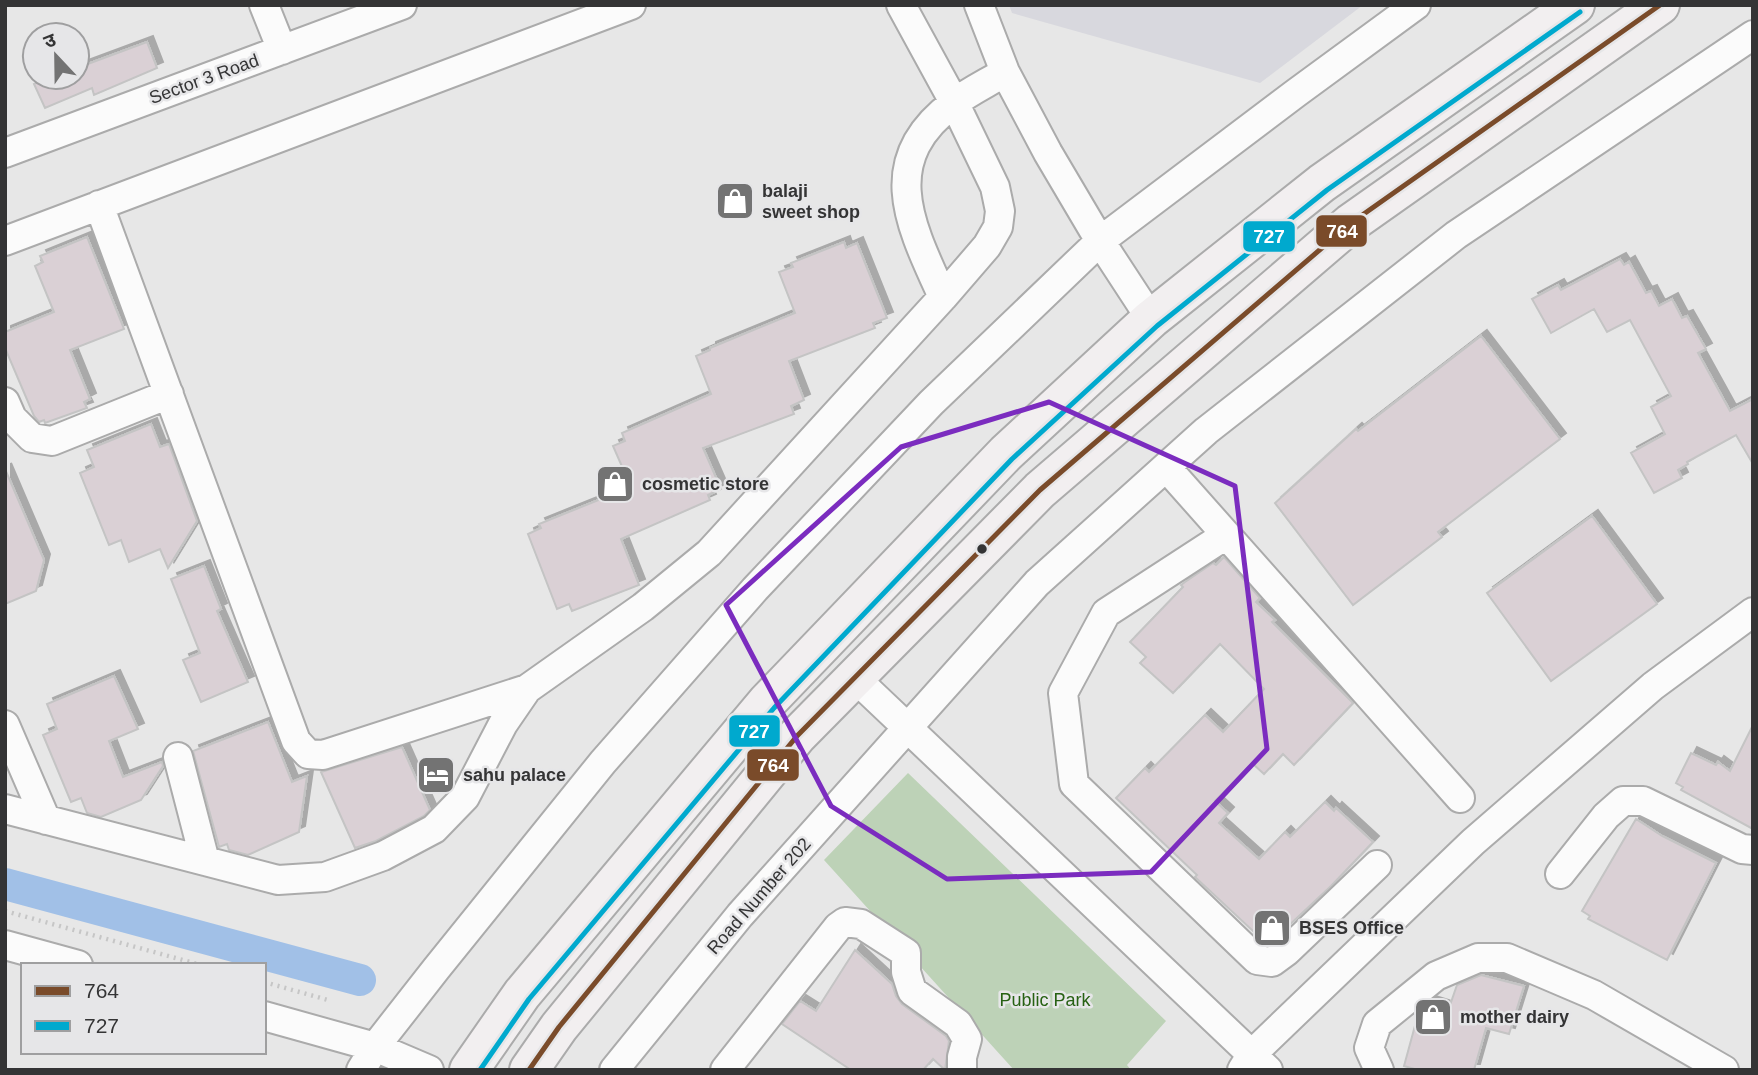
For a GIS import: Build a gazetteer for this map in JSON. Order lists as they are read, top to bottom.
{
  "streets": {
    "street": ["Sector 3 Road", "Road Number 202"]
  },
  "parks": ["Public Park"],
  "places": {
    "shop": [
      "balaji sweet shop",
      "cosmetic store",
      "BSES Office",
      "mother dairy"
    ],
    "hotel": ["sahu palace"]
  },
  "lines": ["transit line 764", "transit line 727"],
  "legend": ["764", "727"],
  "north": "top"
}
